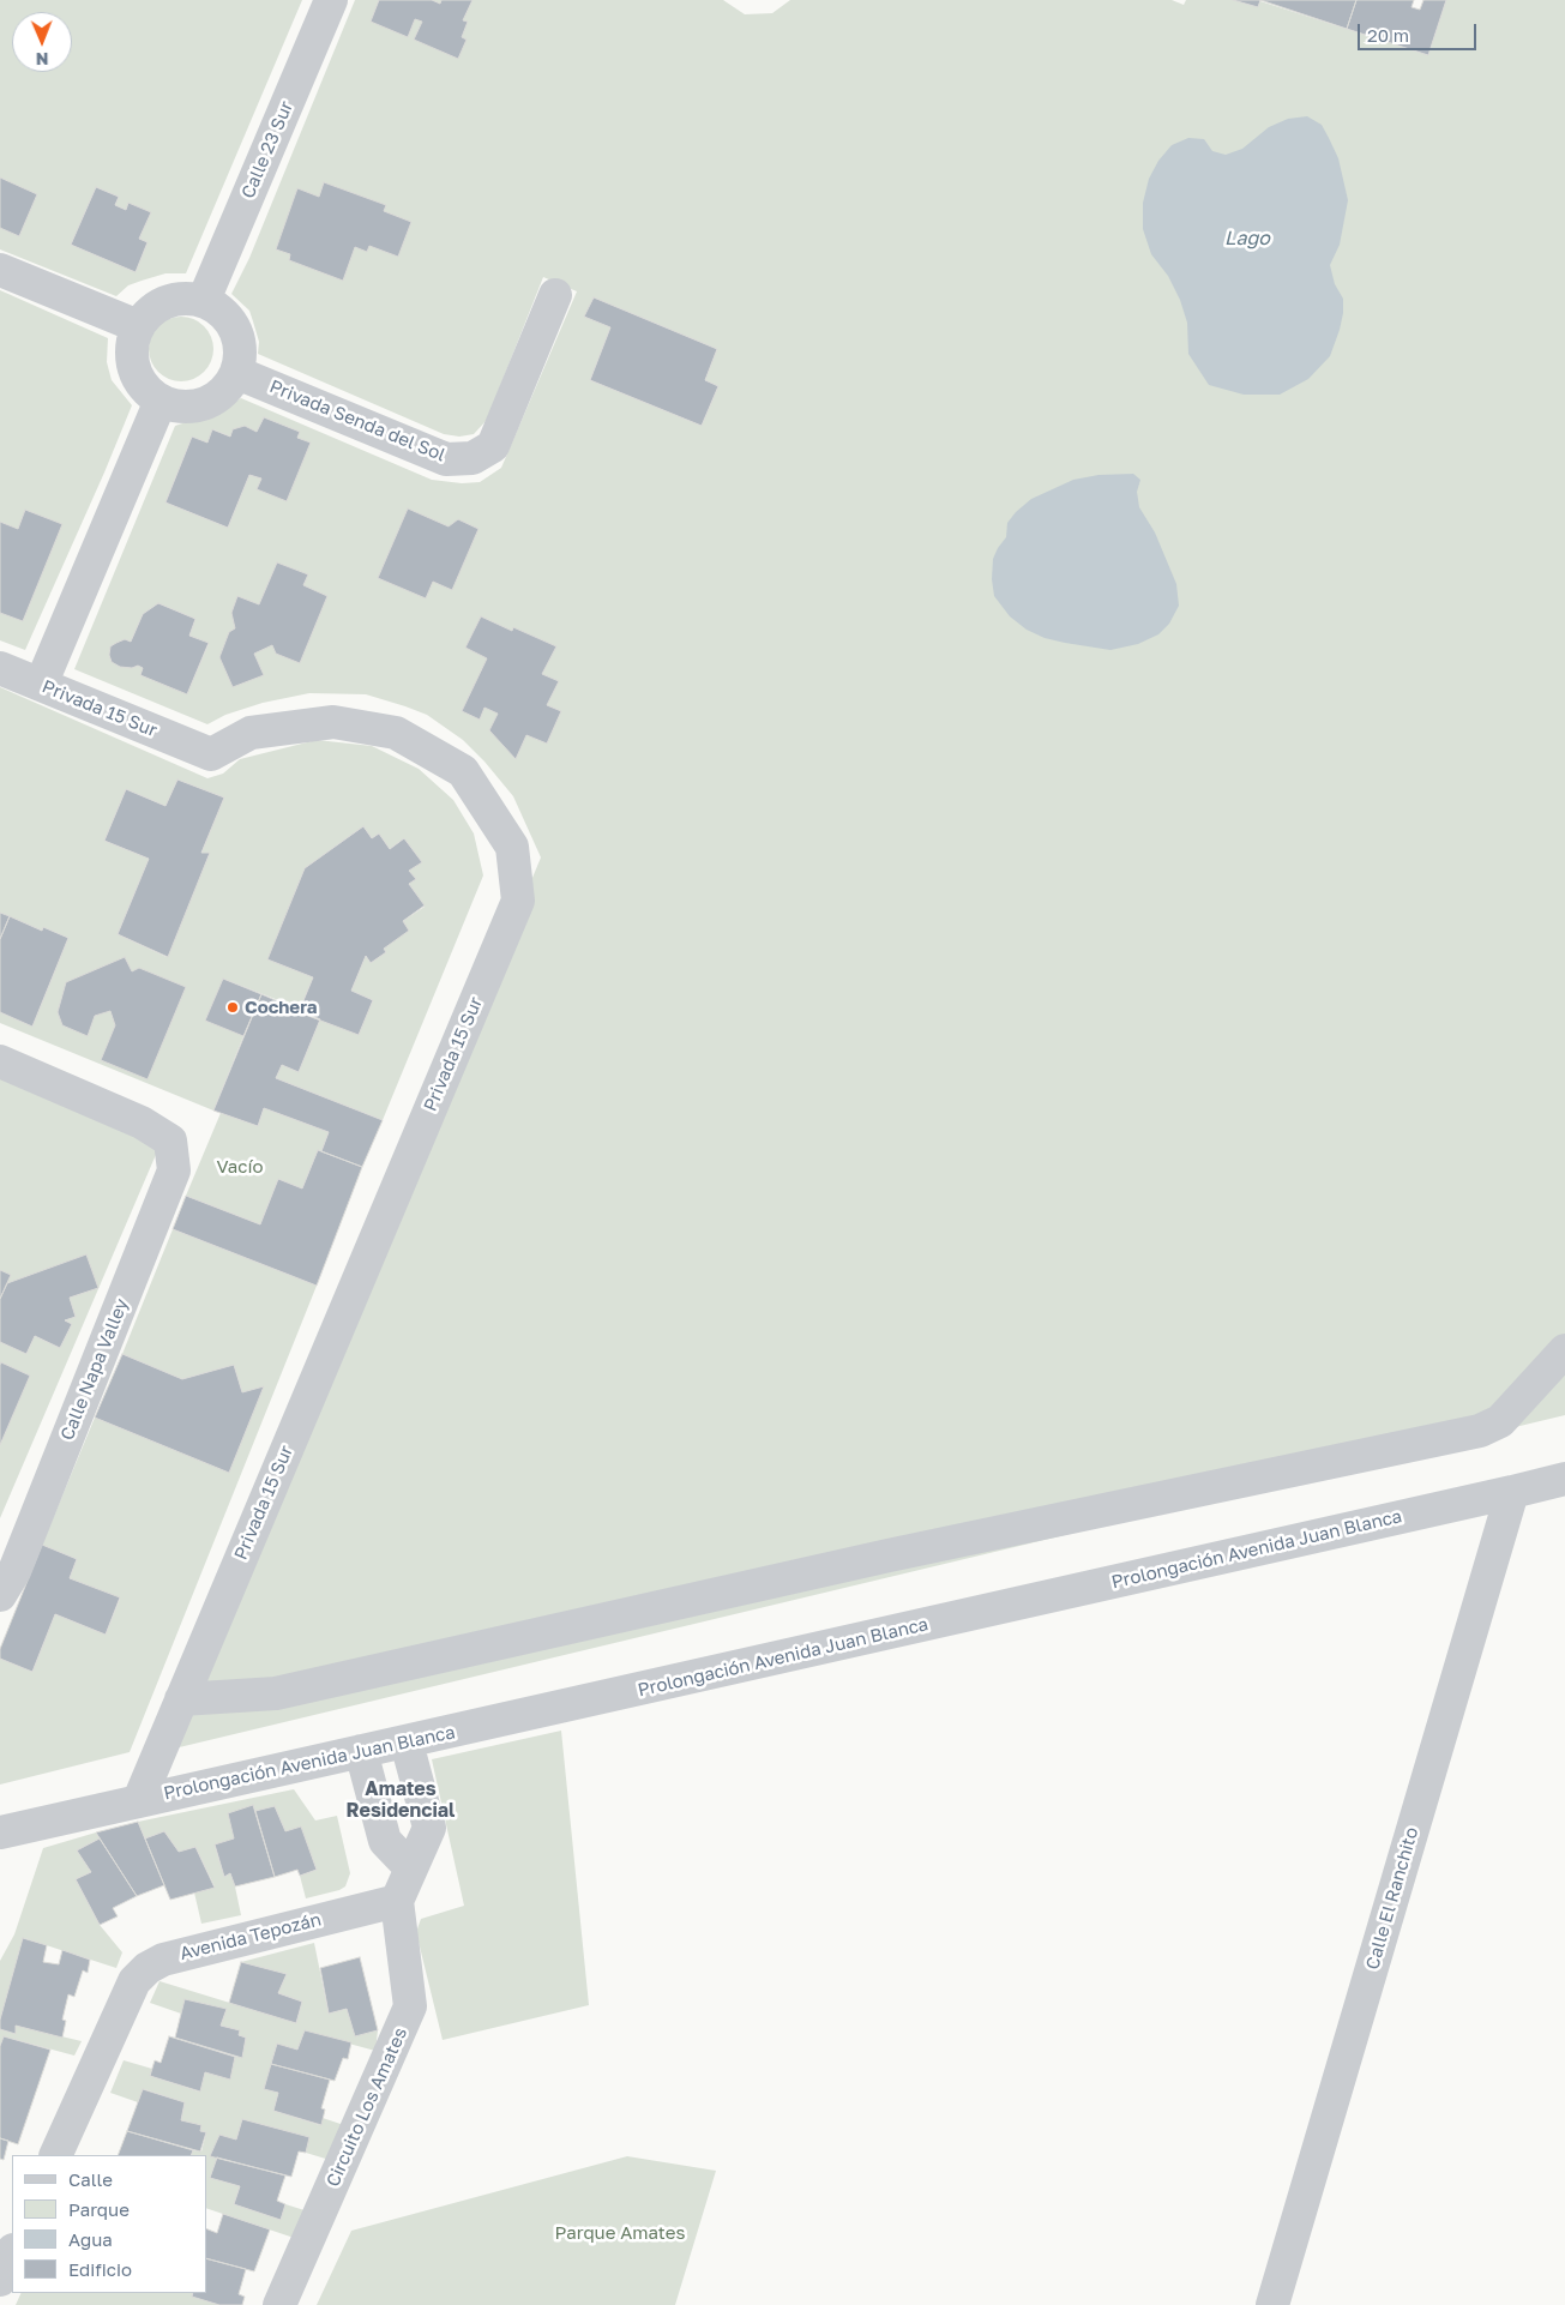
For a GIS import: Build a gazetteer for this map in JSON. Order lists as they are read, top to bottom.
{
  "streets": {
    "street": [
      "Calle 23 Sur",
      "Privada Senda del Sol",
      "Privada 15 Sur",
      "Calle Napa Valley",
      "Prolongación Avenida Juan Blanca",
      "Calle El Ranchito",
      "Avenida Tepozán",
      "Circuito Los Amates"
    ]
  },
  "crossings": [
    ["Calle 23 Sur", "Privada Senda del Sol"],
    ["Privada 15 Sur", "Prolongación Avenida Juan Blanca"],
    ["Prolongación Avenida Juan Blanca", "Calle El Ranchito"],
    ["Avenida Tepozán", "Circuito Los Amates"]
  ],
  "districts": ["Amates Residencial"],
  "water": ["Lago"],
  "parks": ["Vacío", "Parque Amates"],
  "places": ["Cochera"],
  "legend": [
    "Calle",
    "Parque",
    "Agua",
    "Edificio"
  ],
  "scale_bar": "20 m",
  "north": "bottom"
}
